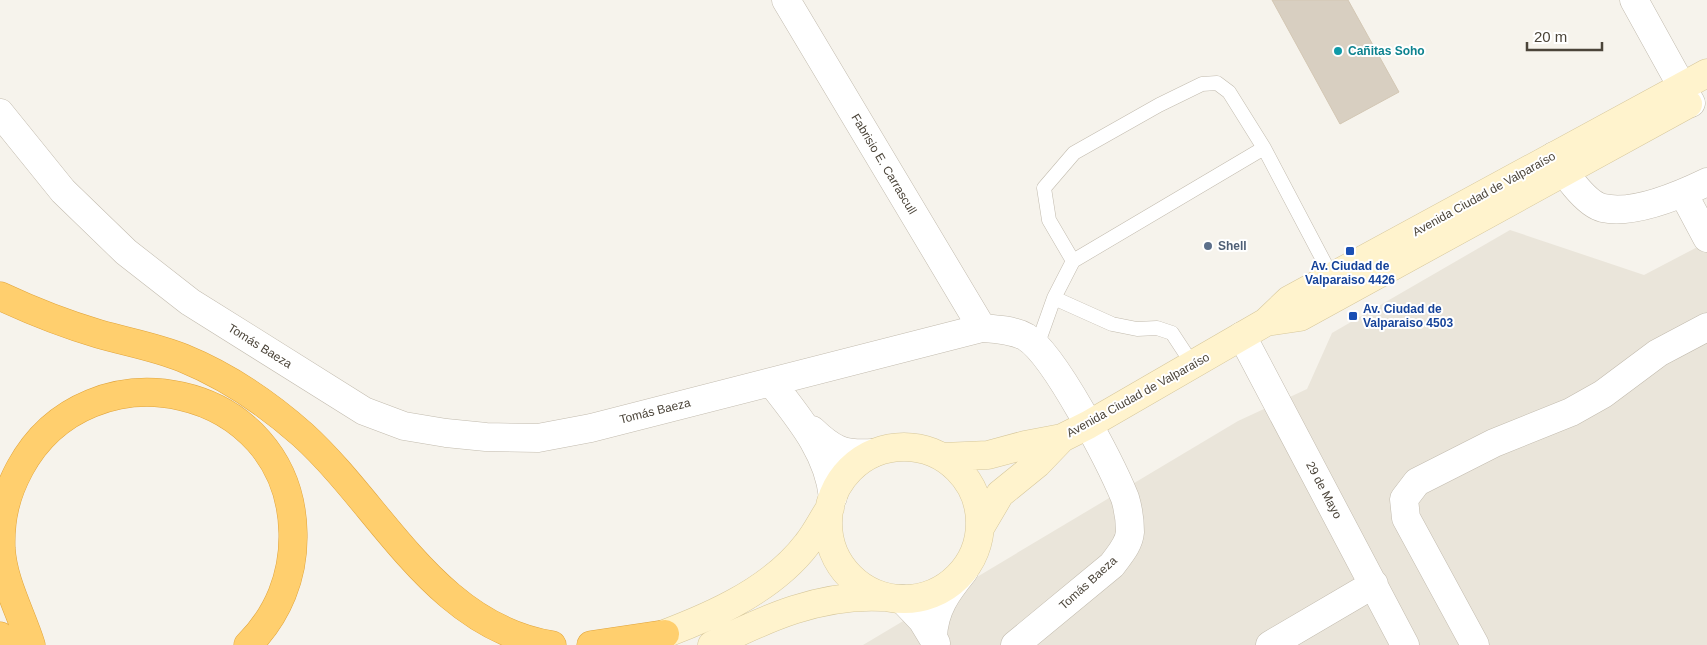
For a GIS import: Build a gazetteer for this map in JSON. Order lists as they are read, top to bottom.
{
  "streets": {
    "main road": ["Avenida Ciudad de Valparaíso"],
    "street": ["Fabrisio E. Carrascull", "Tomás Baeza", "29 de Mayo"]
  },
  "crossings": [
    ["Fabrisio E. Carrascull", "Tomás Baeza"],
    ["Avenida Ciudad de Valparaíso", "Tomás Baeza"],
    ["Avenida Ciudad de Valparaíso", "29 de Mayo"]
  ],
  "places": {
    "other": ["Cañitas Soho", "Shell"],
    "transit": ["Av. Ciudad de Valparaiso 4426", "Av. Ciudad de Valparaiso 4503"]
  },
  "scale_bar": "20 m"
}
